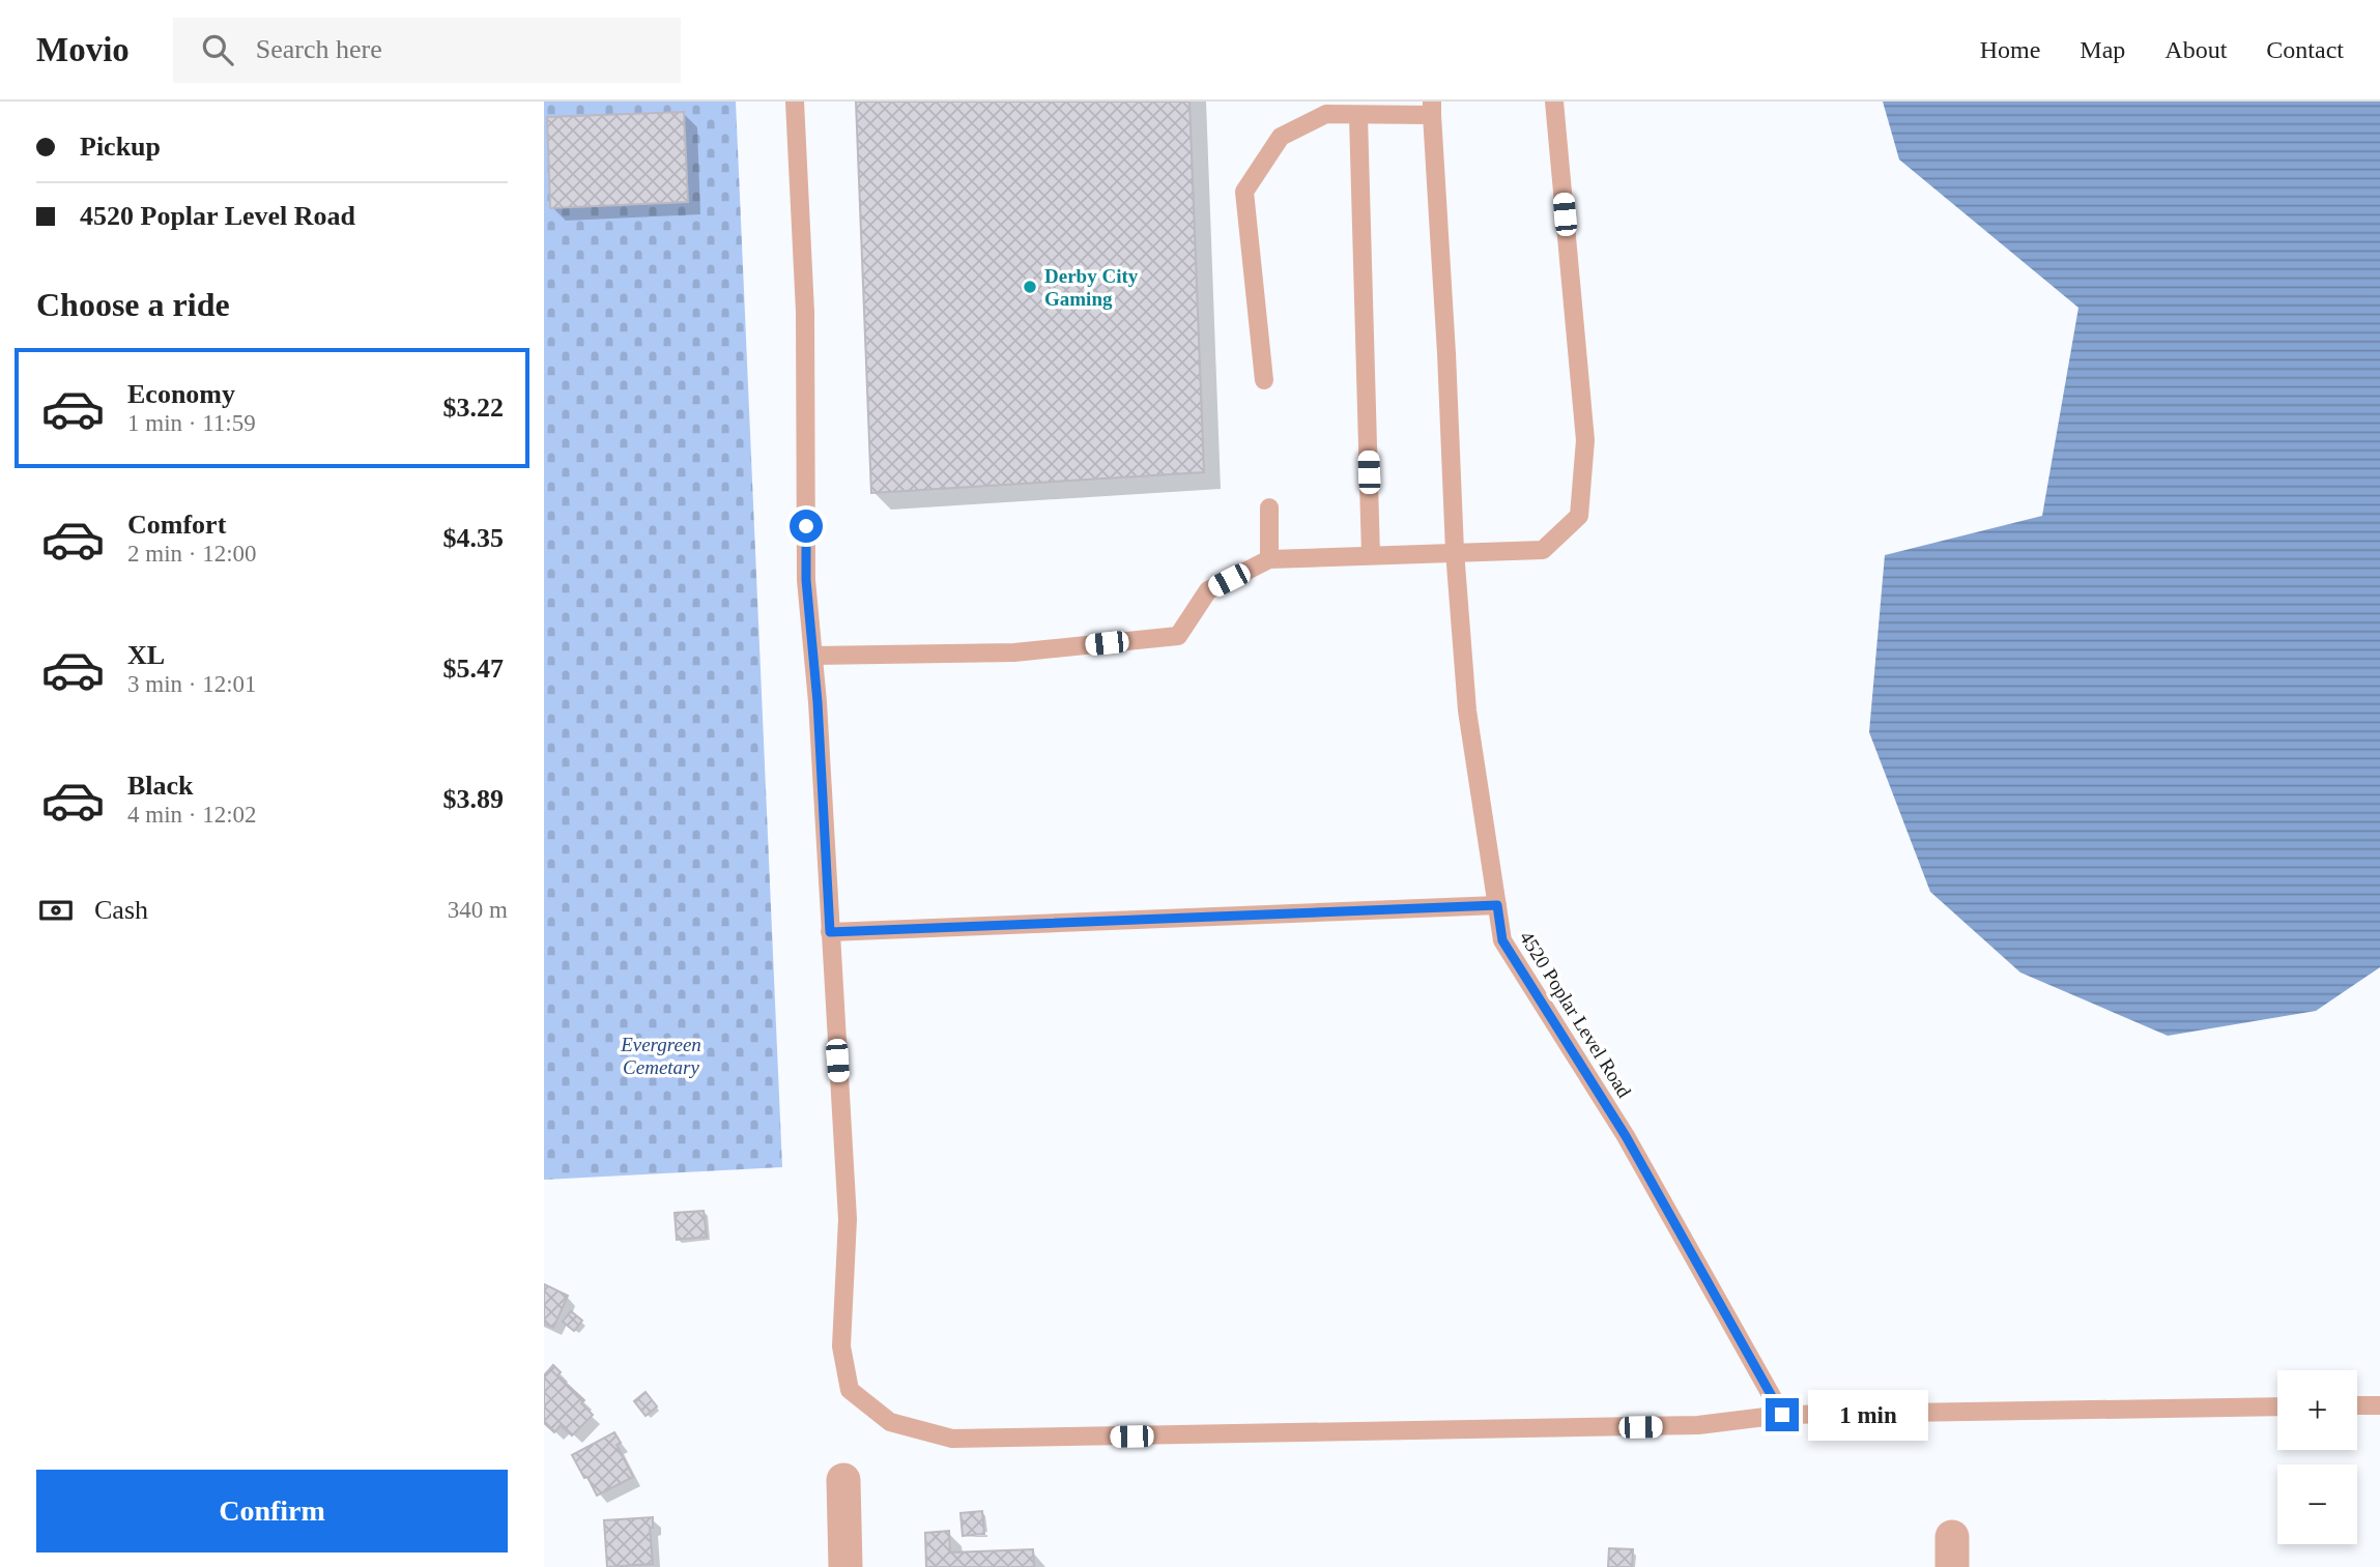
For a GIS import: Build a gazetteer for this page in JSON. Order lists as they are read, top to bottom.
{
  "streets": {
    "lane": ["4520 Poplar Level Road"]
  },
  "parks": ["Evergreen Cemetary"],
  "places": ["Derby City Gaming"],
  "page": {
    "header": "Movio",
    "search": "Search here",
    "nav": [
      "Home",
      "Map",
      "About",
      "Contact"
    ],
    "banner": ["Pickup", "4520 Poplar Level Road"],
    "heading": "Choose a ride",
    "list": [
      {
        "name": "Economy",
        "note": "1 min · 11:59",
        "value": "$3.22"
      },
      {
        "name": "Comfort",
        "note": "2 min · 12:00",
        "value": "$4.35"
      },
      {
        "name": "XL",
        "note": "3 min · 12:01",
        "value": "$5.47"
      },
      {
        "name": "Black",
        "note": "4 min · 12:02",
        "value": "$3.89"
      }
    ],
    "pay": ["Cash", "340 m"],
    "map_buttons": ["+", "−"],
    "bubble": "1 min",
    "buttons": "Confirm"
  }
}
